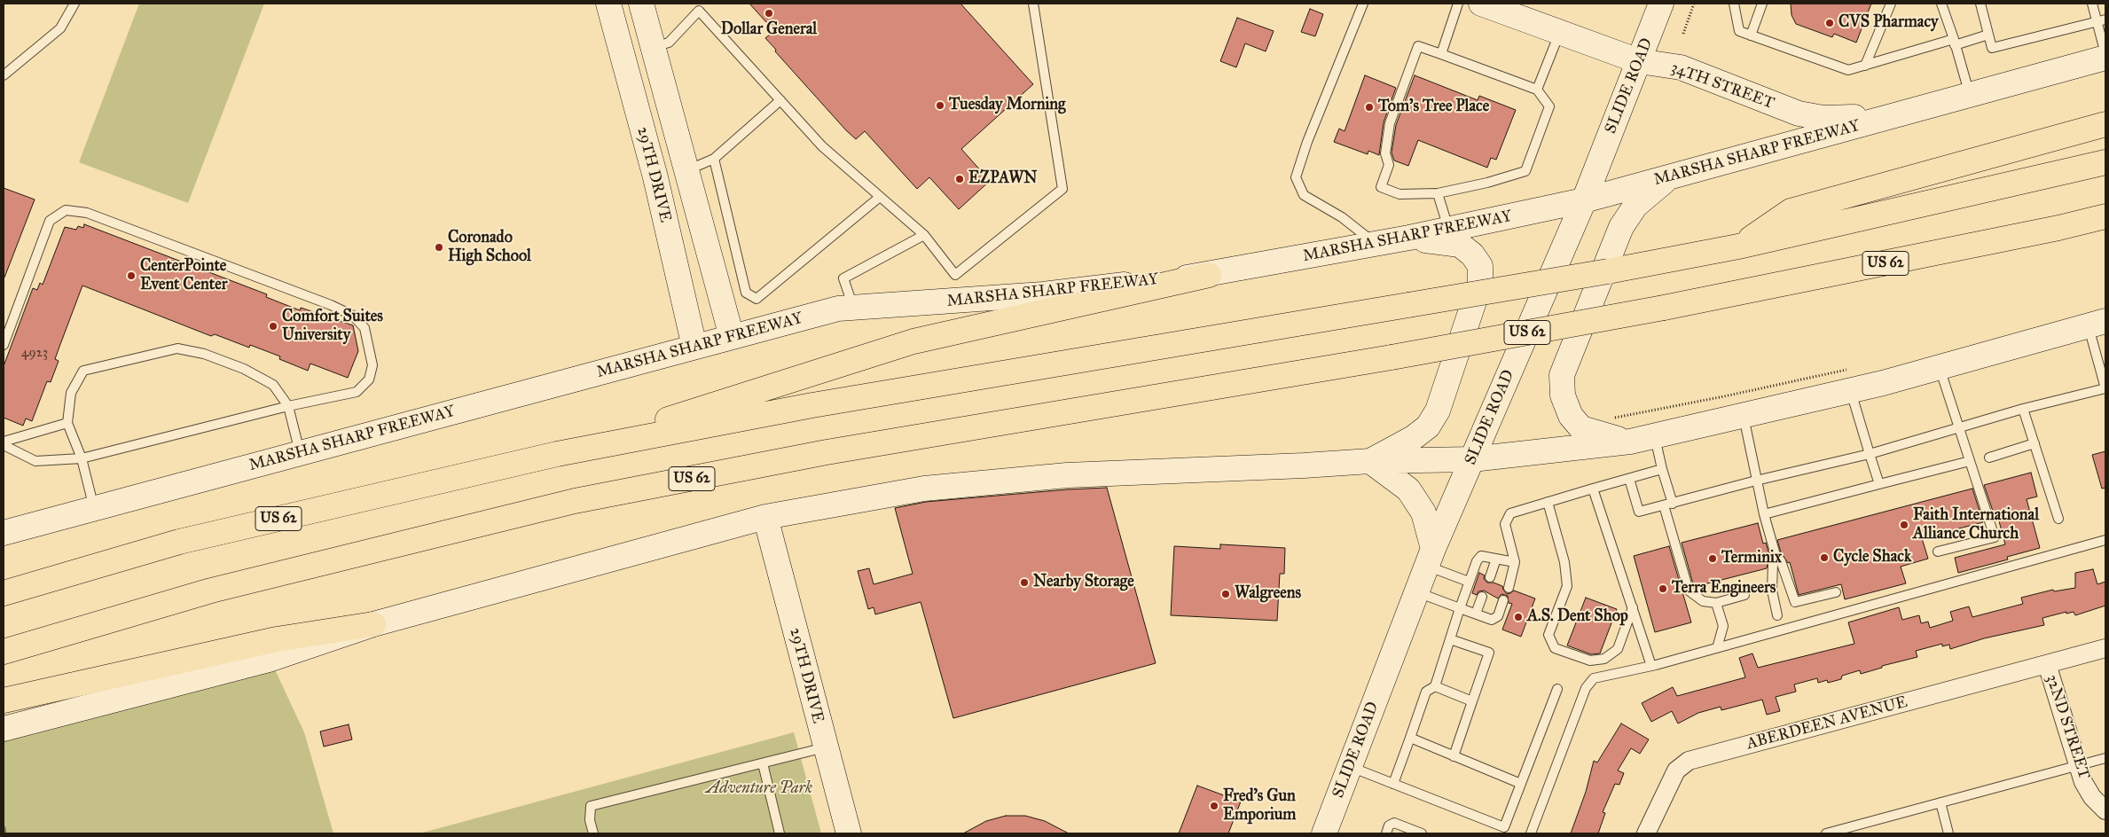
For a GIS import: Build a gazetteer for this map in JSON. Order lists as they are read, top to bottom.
{
  "streets": {
    "highway": ["US 62"],
    "main road": [
      "SLIDE ROAD",
      "34TH STREET",
      "MARSHA SHARP FREEWAY",
      "29TH DRIVE"
    ],
    "street": ["ABERDEEN AVENUE", "32ND STREET"]
  },
  "crossings": [
    ["SLIDE ROAD", "34TH STREET"],
    ["SLIDE ROAD", "MARSHA SHARP FREEWAY"],
    ["34TH STREET", "MARSHA SHARP FREEWAY"],
    ["MARSHA SHARP FREEWAY", "29TH DRIVE"],
    ["ABERDEEN AVENUE", "32ND STREET"]
  ],
  "parks": ["Adventure Park"],
  "places": [
    "Dollar General",
    "CVS Pharmacy",
    "Tuesday Morning",
    "Tom's Tree Place",
    "EZPAWN",
    "Coronado High School",
    "CenterPointe Event Center",
    "Comfort Suites University",
    "Faith International Alliance Church",
    "Cycle Shack",
    "Terminix",
    "Nearby Storage",
    "Terra Engineers",
    "Walgreens",
    "A.S. Dent Shop",
    "Fred's Gun Emporium"
  ],
  "house_numbers": ["4923"]
}
